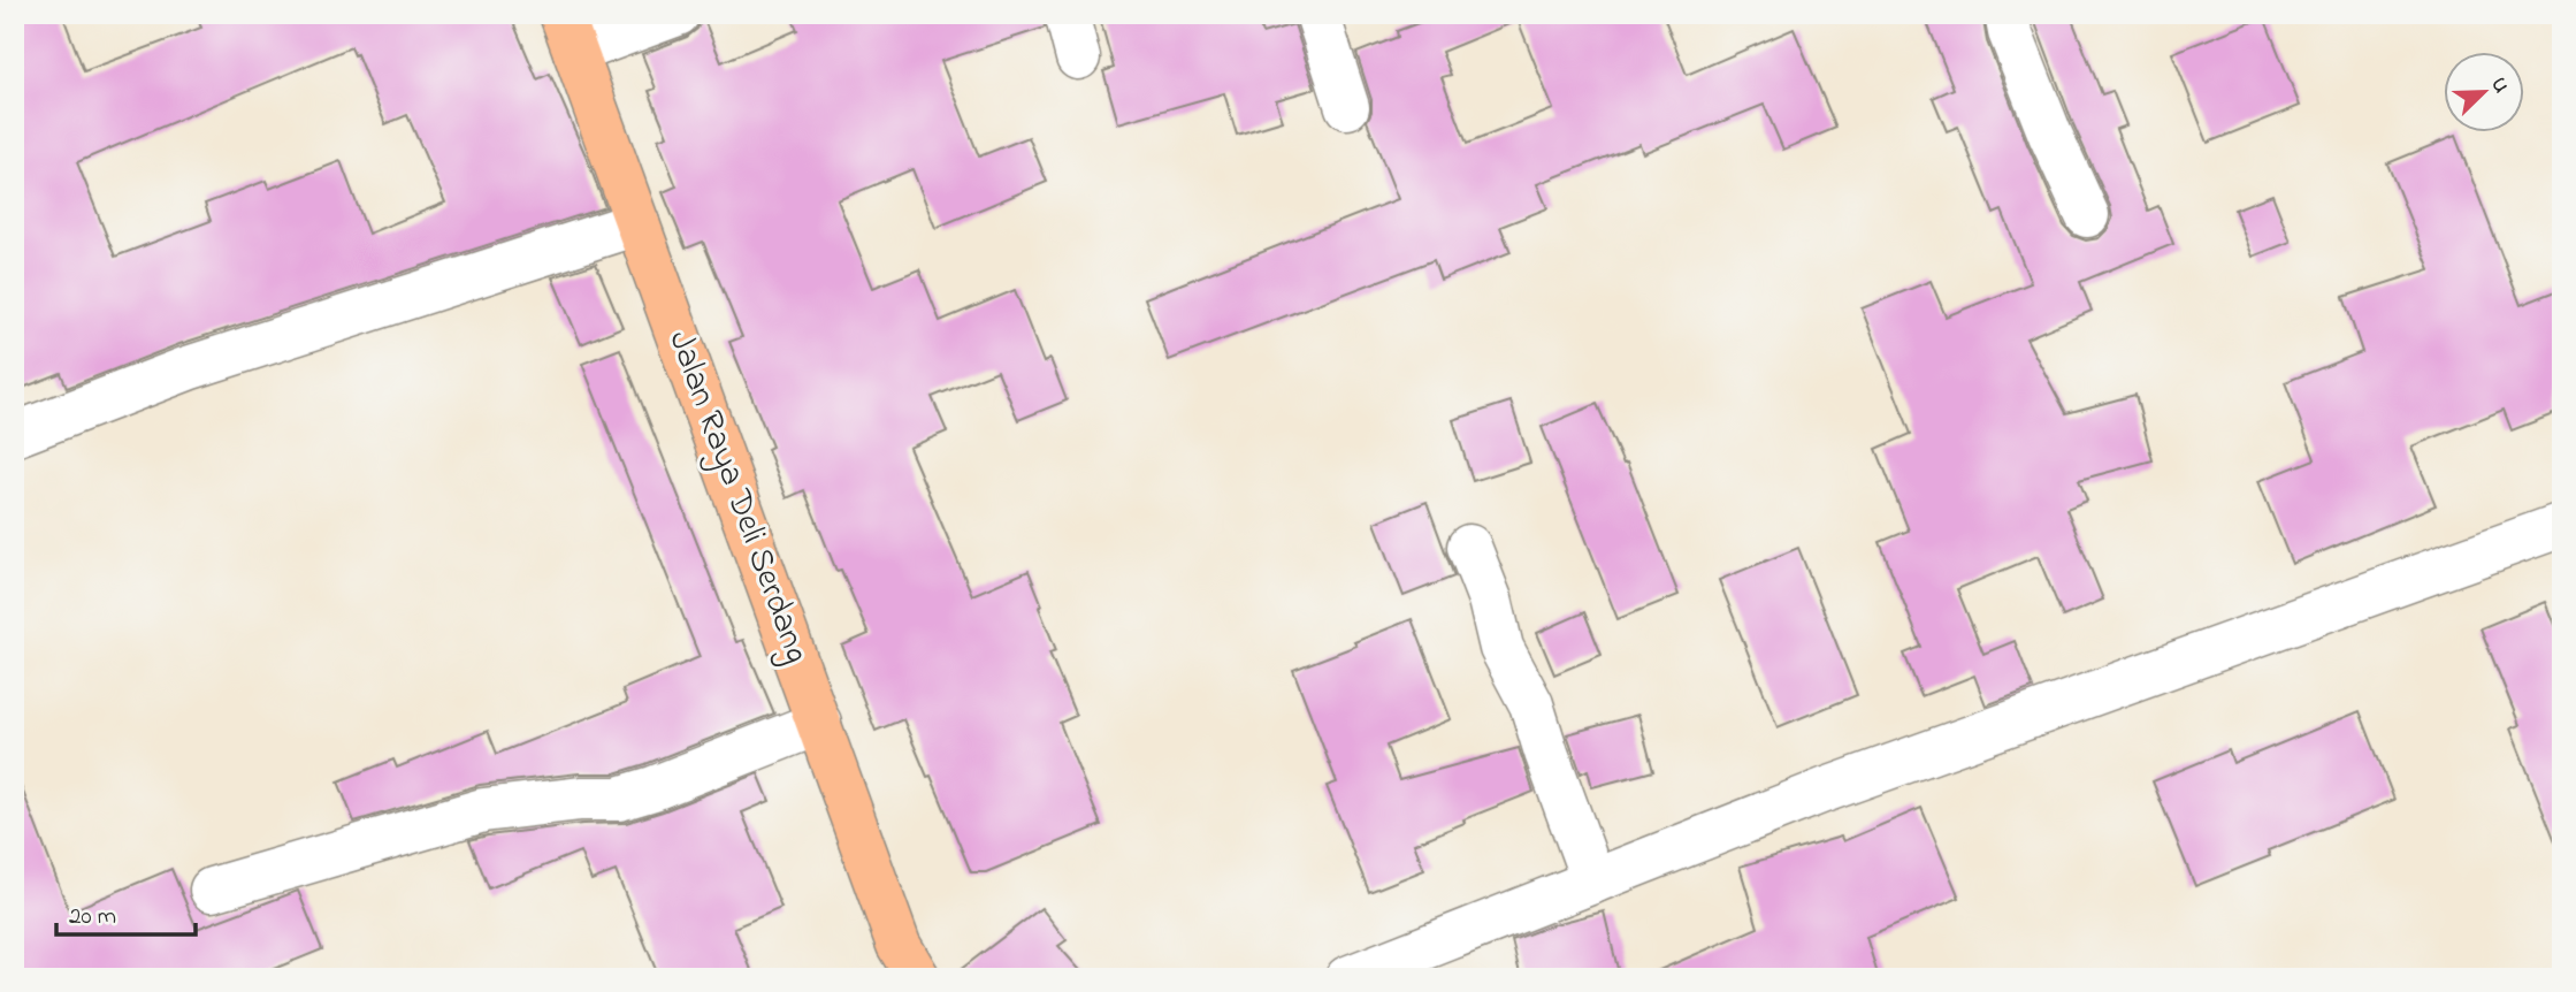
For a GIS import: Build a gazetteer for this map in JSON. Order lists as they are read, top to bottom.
{
  "streets": {
    "main road": ["Jalan Raya Deli Serdang"]
  },
  "scale_bar": "20 m",
  "north": "top right"
}
